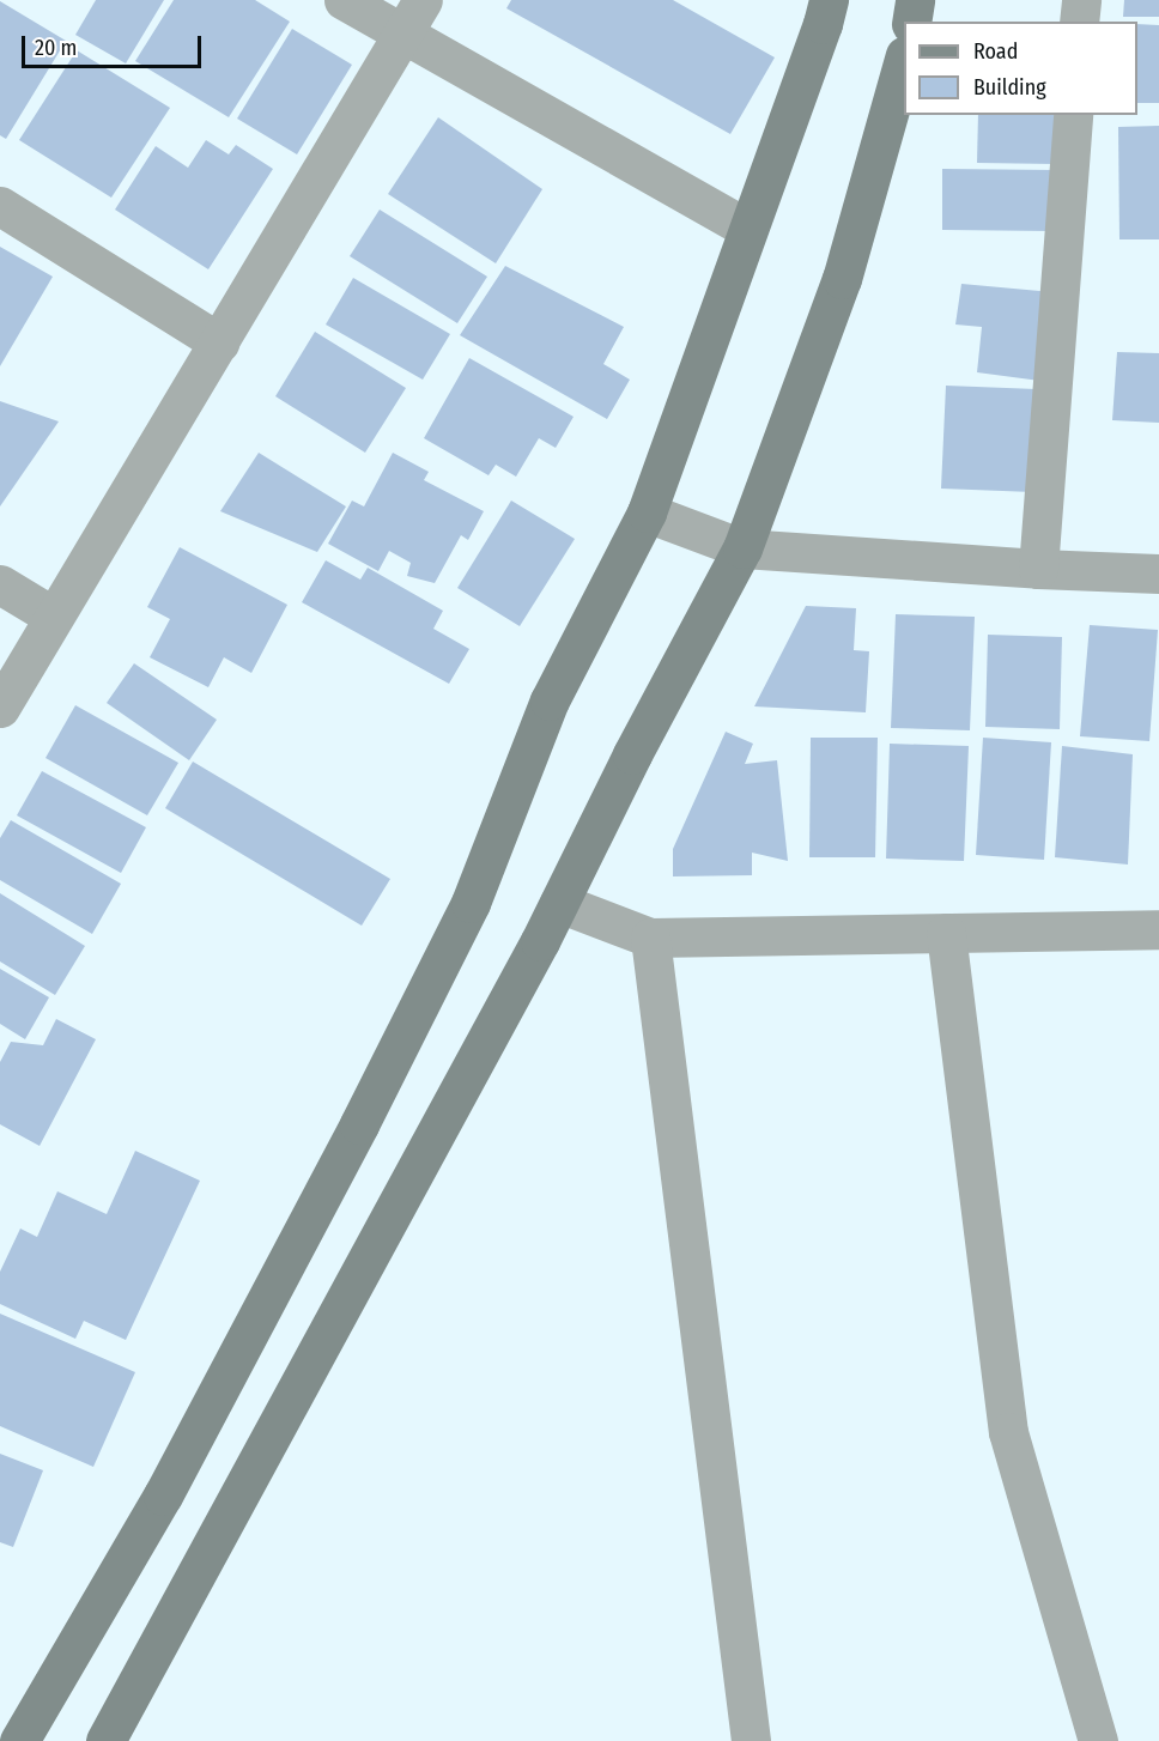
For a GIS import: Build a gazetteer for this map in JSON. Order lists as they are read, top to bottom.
{
  "legend": ["Road", "Building"],
  "scale_bar": "20 m"
}
